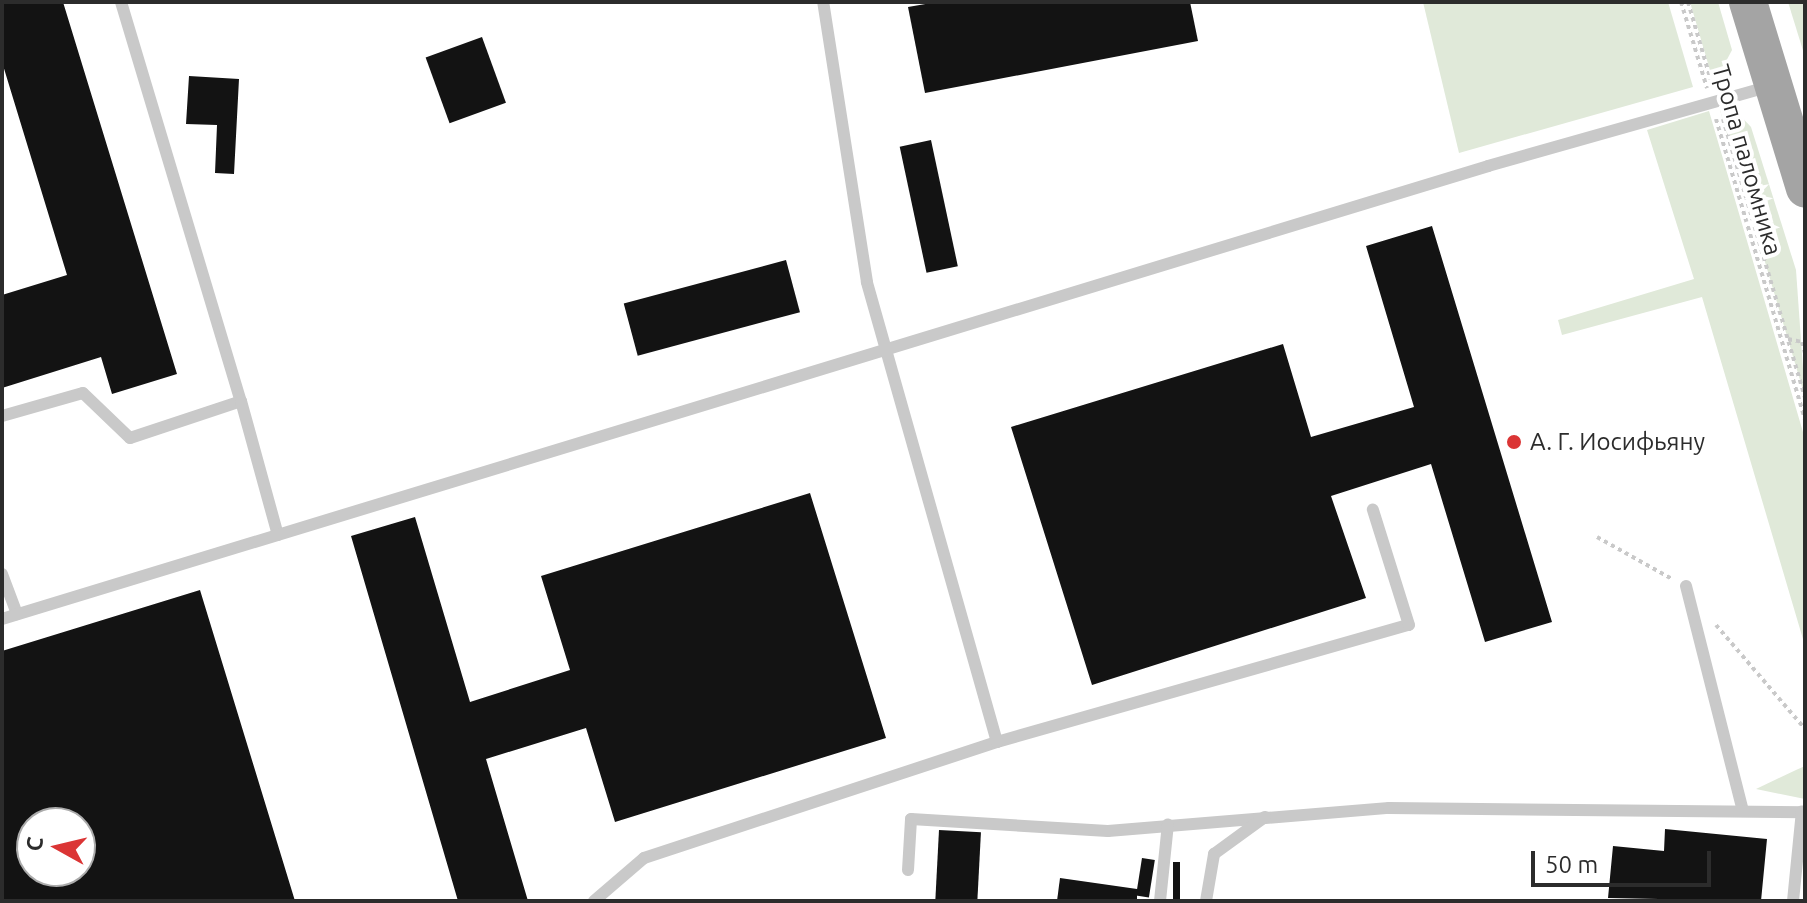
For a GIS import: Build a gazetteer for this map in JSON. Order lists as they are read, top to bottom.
{
  "streets": {
    "path": ["Тропа паломника"]
  },
  "places": ["А. Г. Иосифьяну"],
  "scale_bar": "50 m",
  "north": "left"
}
